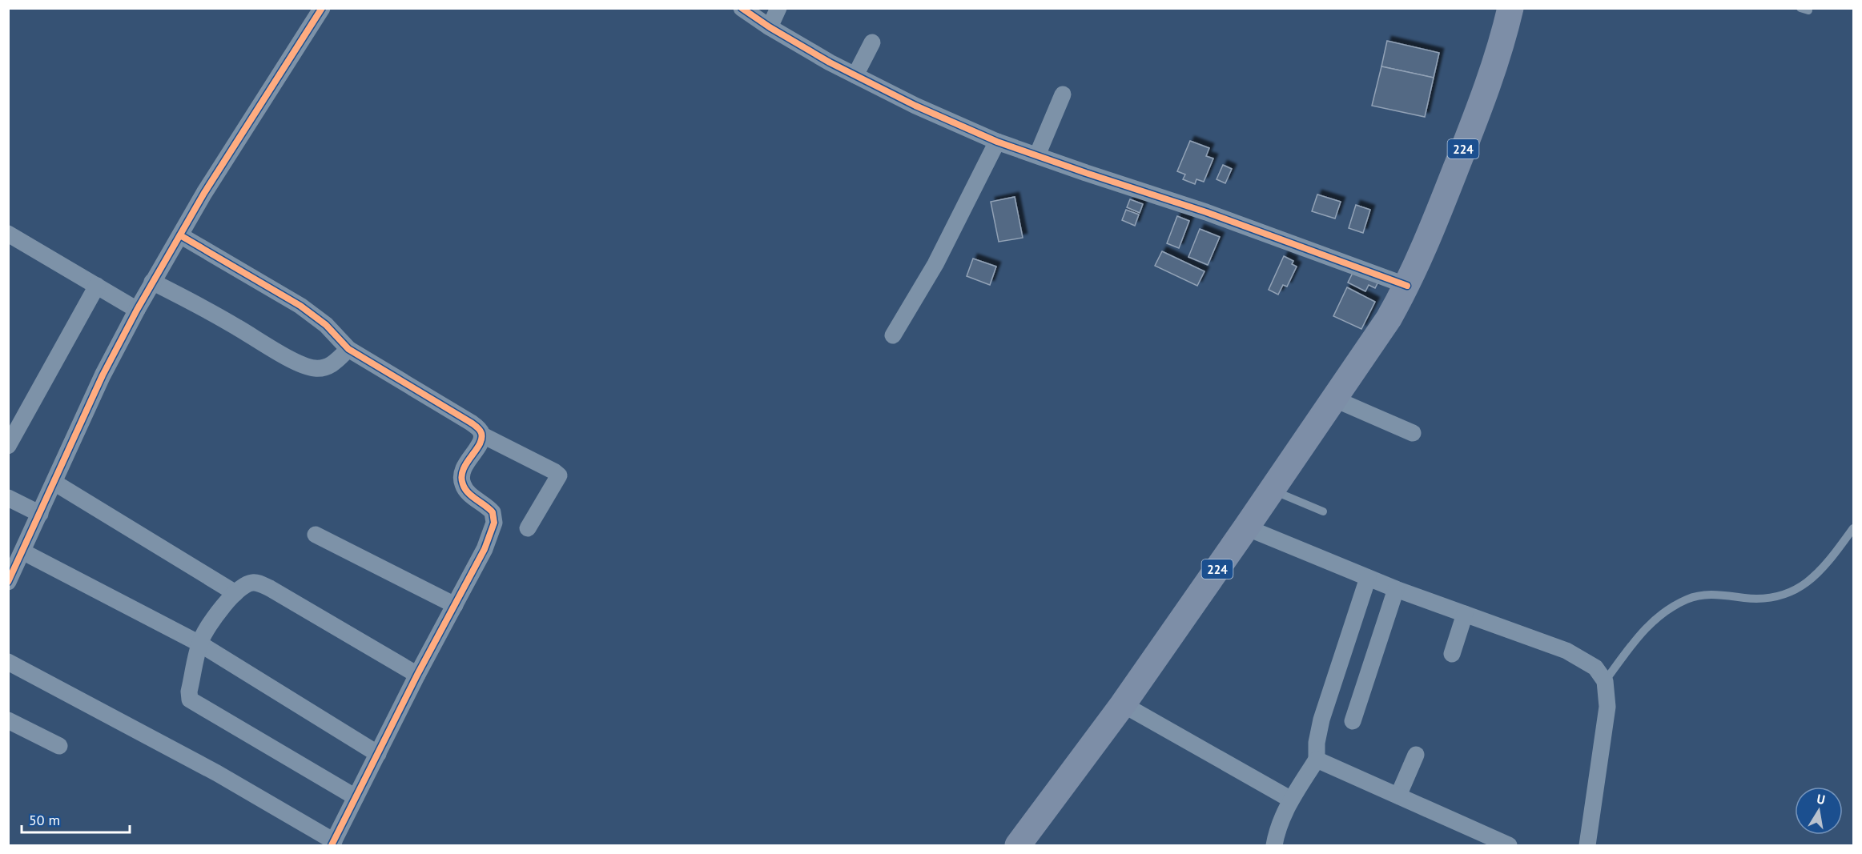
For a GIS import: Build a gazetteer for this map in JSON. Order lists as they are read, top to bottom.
{
  "streets": {
    "main road": ["224"]
  },
  "scale_bar": "50 m",
  "north": "top"
}
